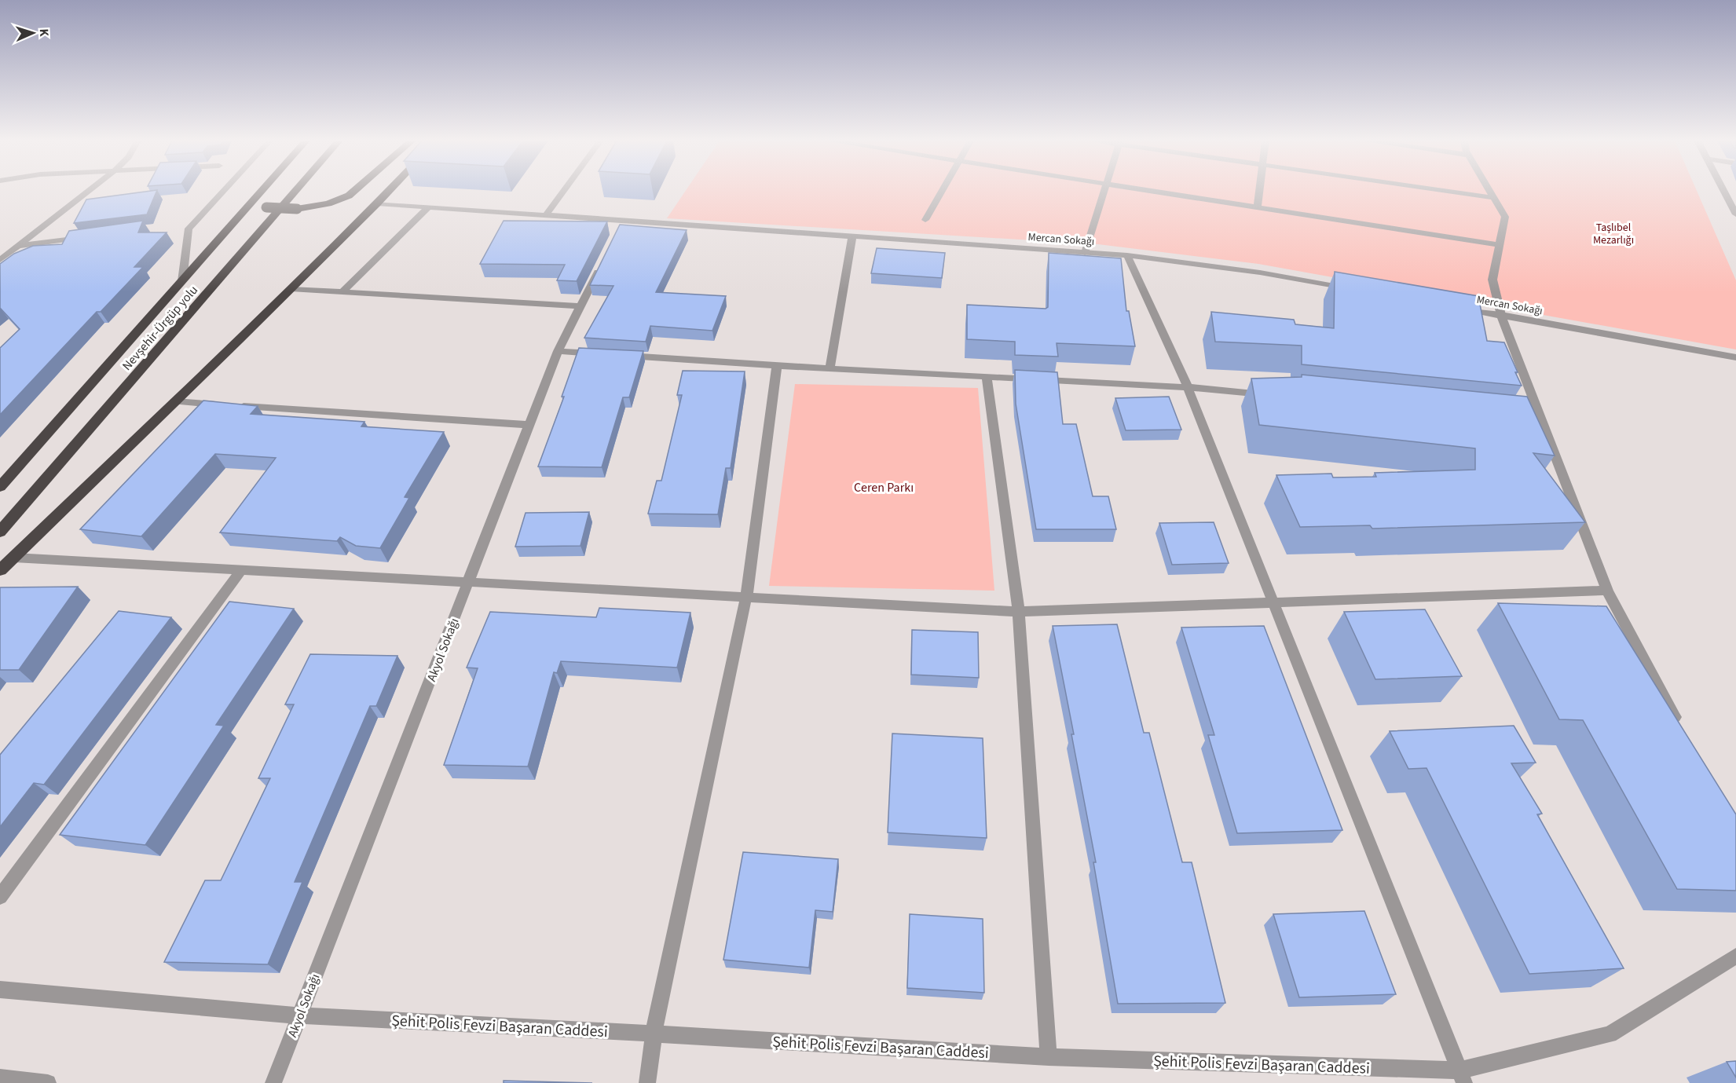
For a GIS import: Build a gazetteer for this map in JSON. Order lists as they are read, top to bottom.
{
  "streets": {
    "highway": ["Nevşehir-Ürgüp yolu"],
    "street": ["Mercan Sokağı", "Akyol Sokağı", "Şehit Polis Fevzi Başaran Caddesi"]
  },
  "crossings": [
    ["Akyol Sokağı", "Şehit Polis Fevzi Başaran Caddesi"]
  ],
  "parks": ["Taşlıbel Mezarlığı", "Ceren Parkı"],
  "north": "right"
}
